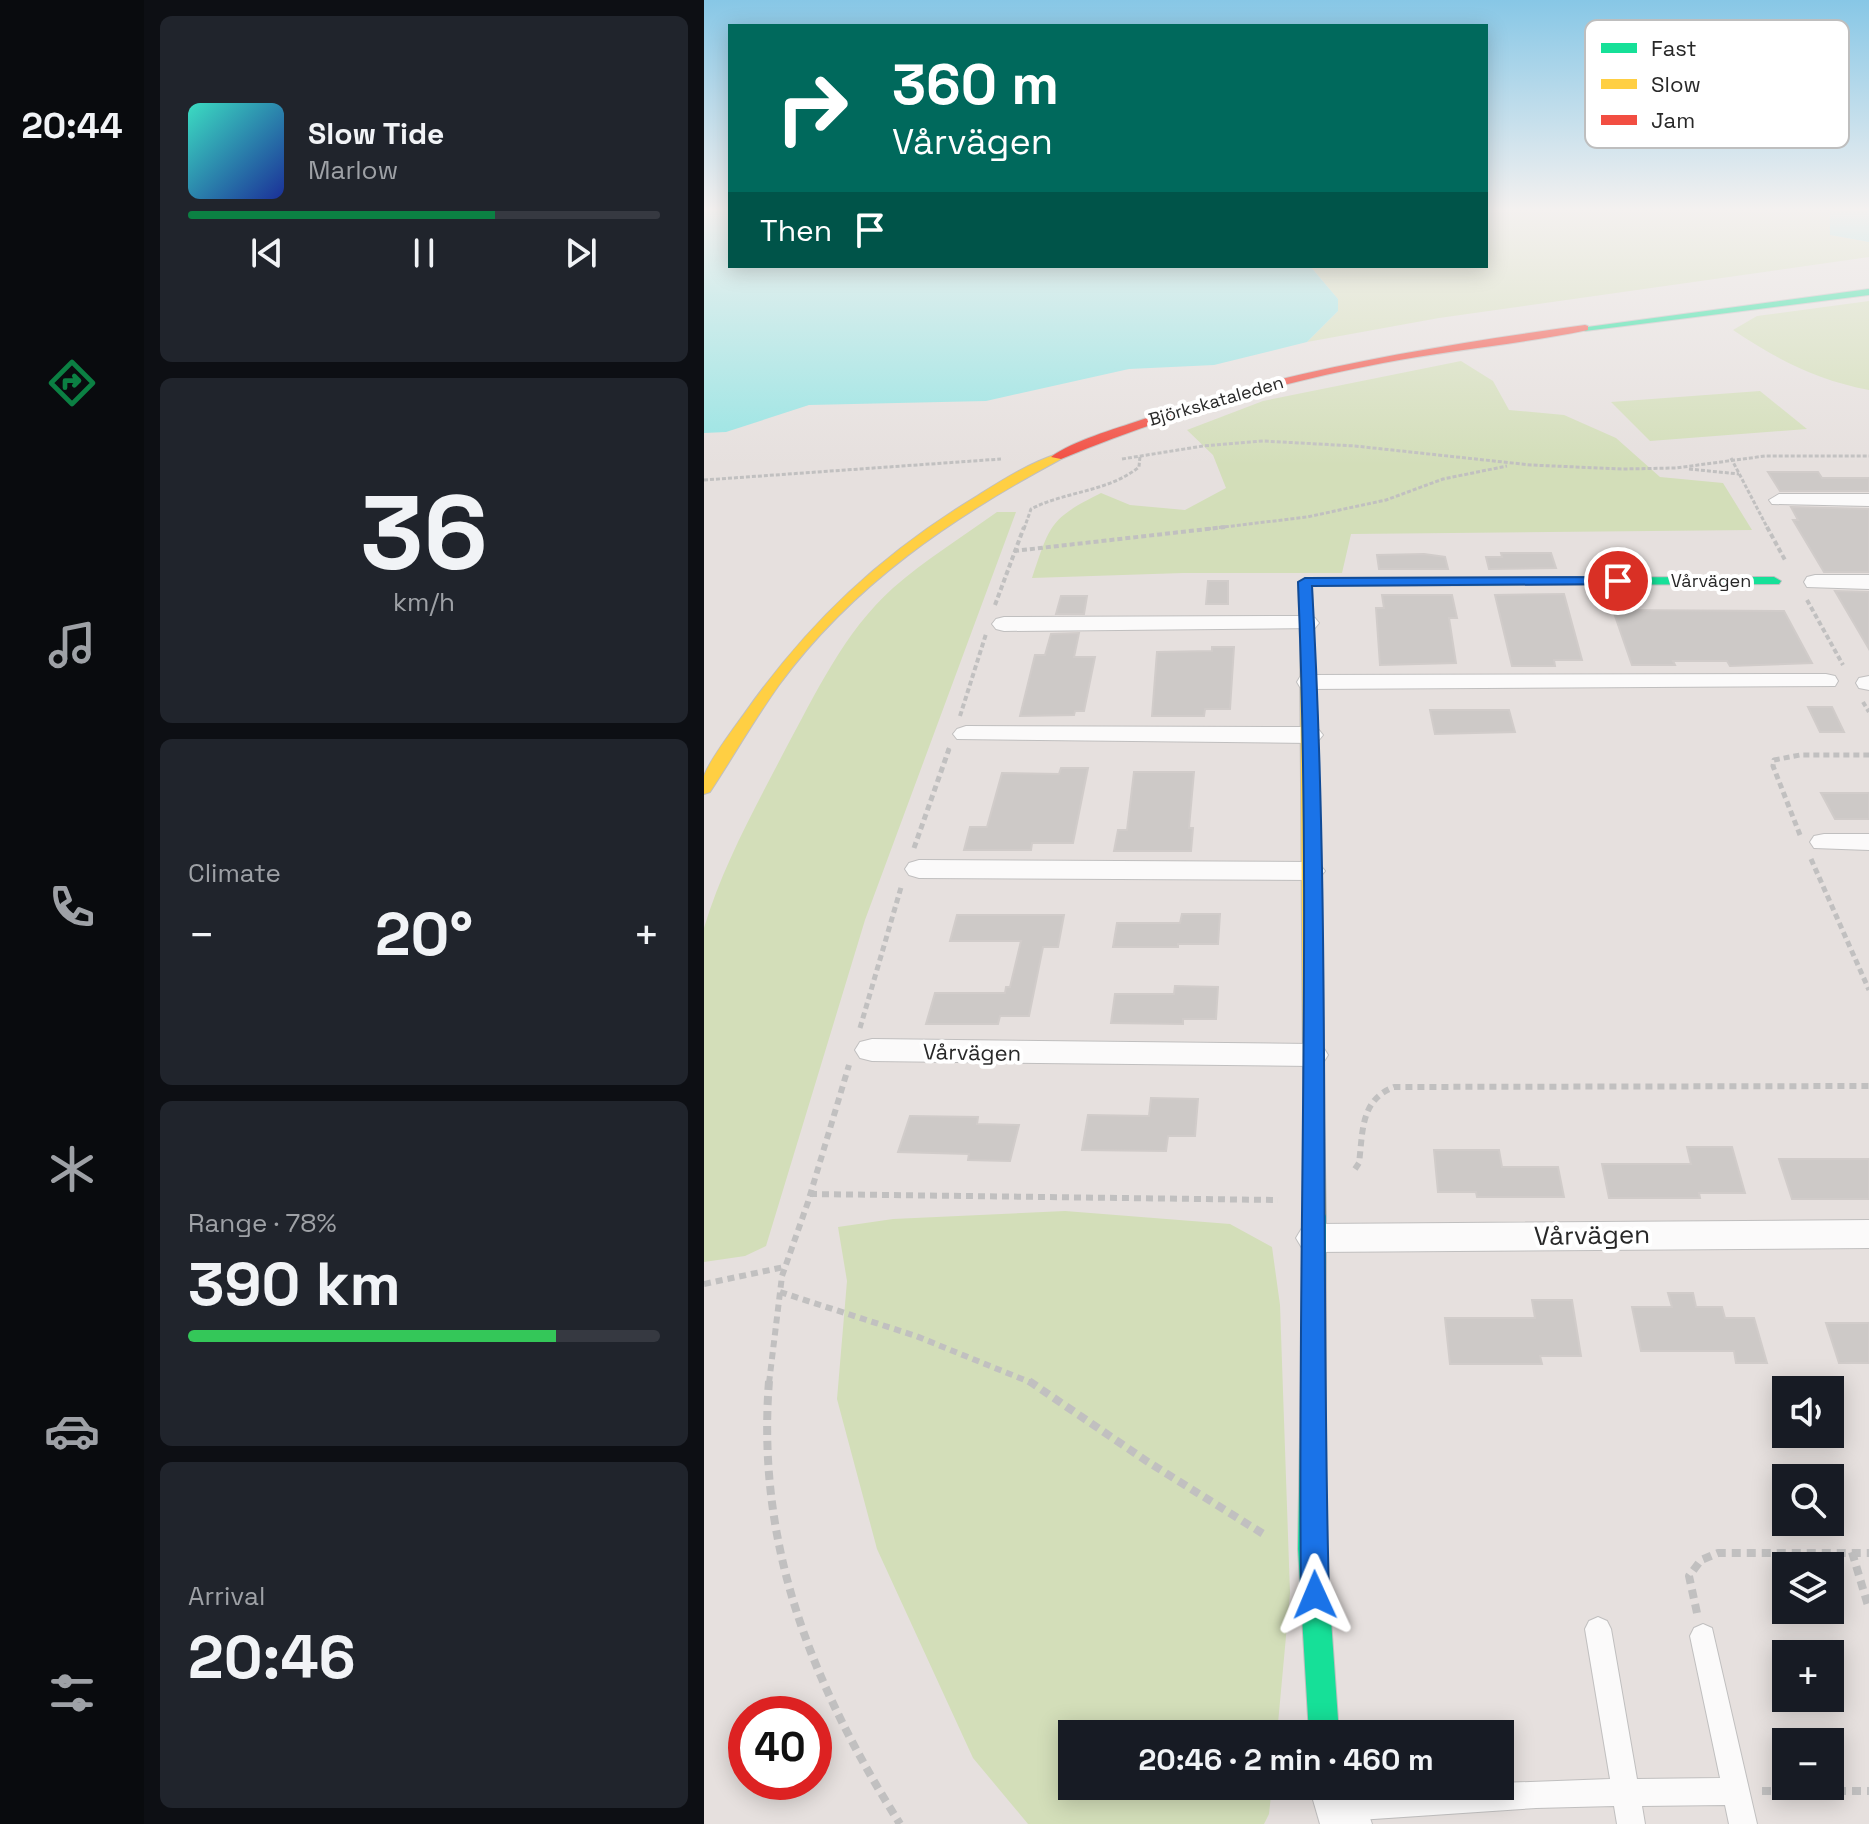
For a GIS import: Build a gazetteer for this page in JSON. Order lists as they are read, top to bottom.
{
  "streets": {
    "main road": ["Björkskataleden", "Vårvägen"]
  },
  "legend": ["Fast", "Slow", "Jam"],
  "page": {
    "tabs": "20:44",
    "turn": ["360 m", "Vårvägen"],
    "song": ["Slow Tide", "Marlow"],
    "then": "Then",
    "tile": [
      ["36", "km/h"],
      "Climate",
      ["Range · 78%", "390 km"],
      ["Arrival", "20:46"]
    ],
    "heat": ["−", "20°", "+"],
    "map_buttons": ["+", "−"],
    "limit": "40",
    "trip": "20:46 · 2 min · 460 m"
  }
}
